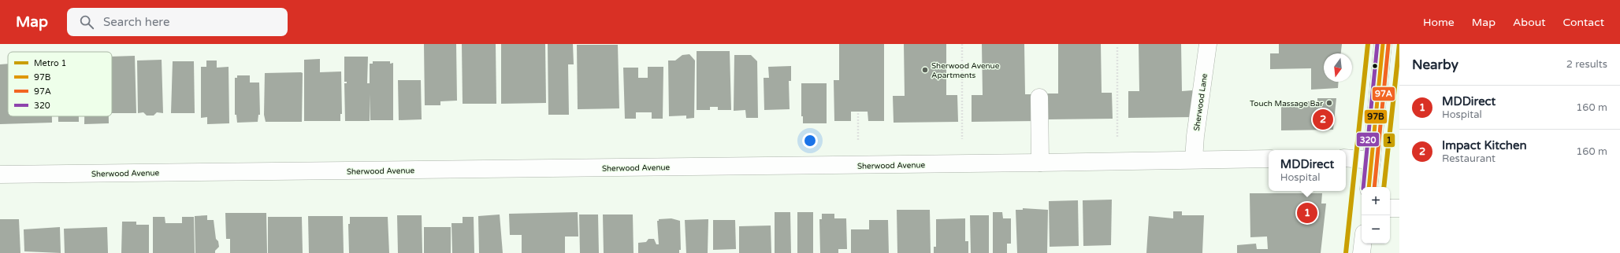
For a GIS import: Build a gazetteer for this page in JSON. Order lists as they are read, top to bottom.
{
  "streets": {
    "street": ["Sherwood Lane", "Sherwood Avenue"]
  },
  "crossings": [
    ["Sherwood Lane", "Sherwood Avenue"]
  ],
  "places": ["Sherwood Avenue Apartments", "Touch Massage Bar"],
  "lines": [
    "metro line 1",
    "transit line 97B",
    "transit line 320",
    "transit line 97A"
  ],
  "legend": [
    "Metro 1",
    "97B",
    "97A",
    "320"
  ],
  "north": "bottom",
  "page": {
    "header": "Map",
    "search": "Search here",
    "nav": [
      "Home",
      "Map",
      "About",
      "Contact"
    ],
    "heading": ["Nearby", "2 results"],
    "list": [
      {
        "mark": "1",
        "name": "MDDirect",
        "note": "Hospital",
        "value": "160 m"
      },
      {
        "mark": "2",
        "name": "Impact Kitchen",
        "note": "Restaurant",
        "value": "160 m"
      }
    ],
    "pins": ["2", "1"],
    "popup": ["MDDirect", "Hospital"],
    "map_buttons": ["+", "−"]
  }
}
